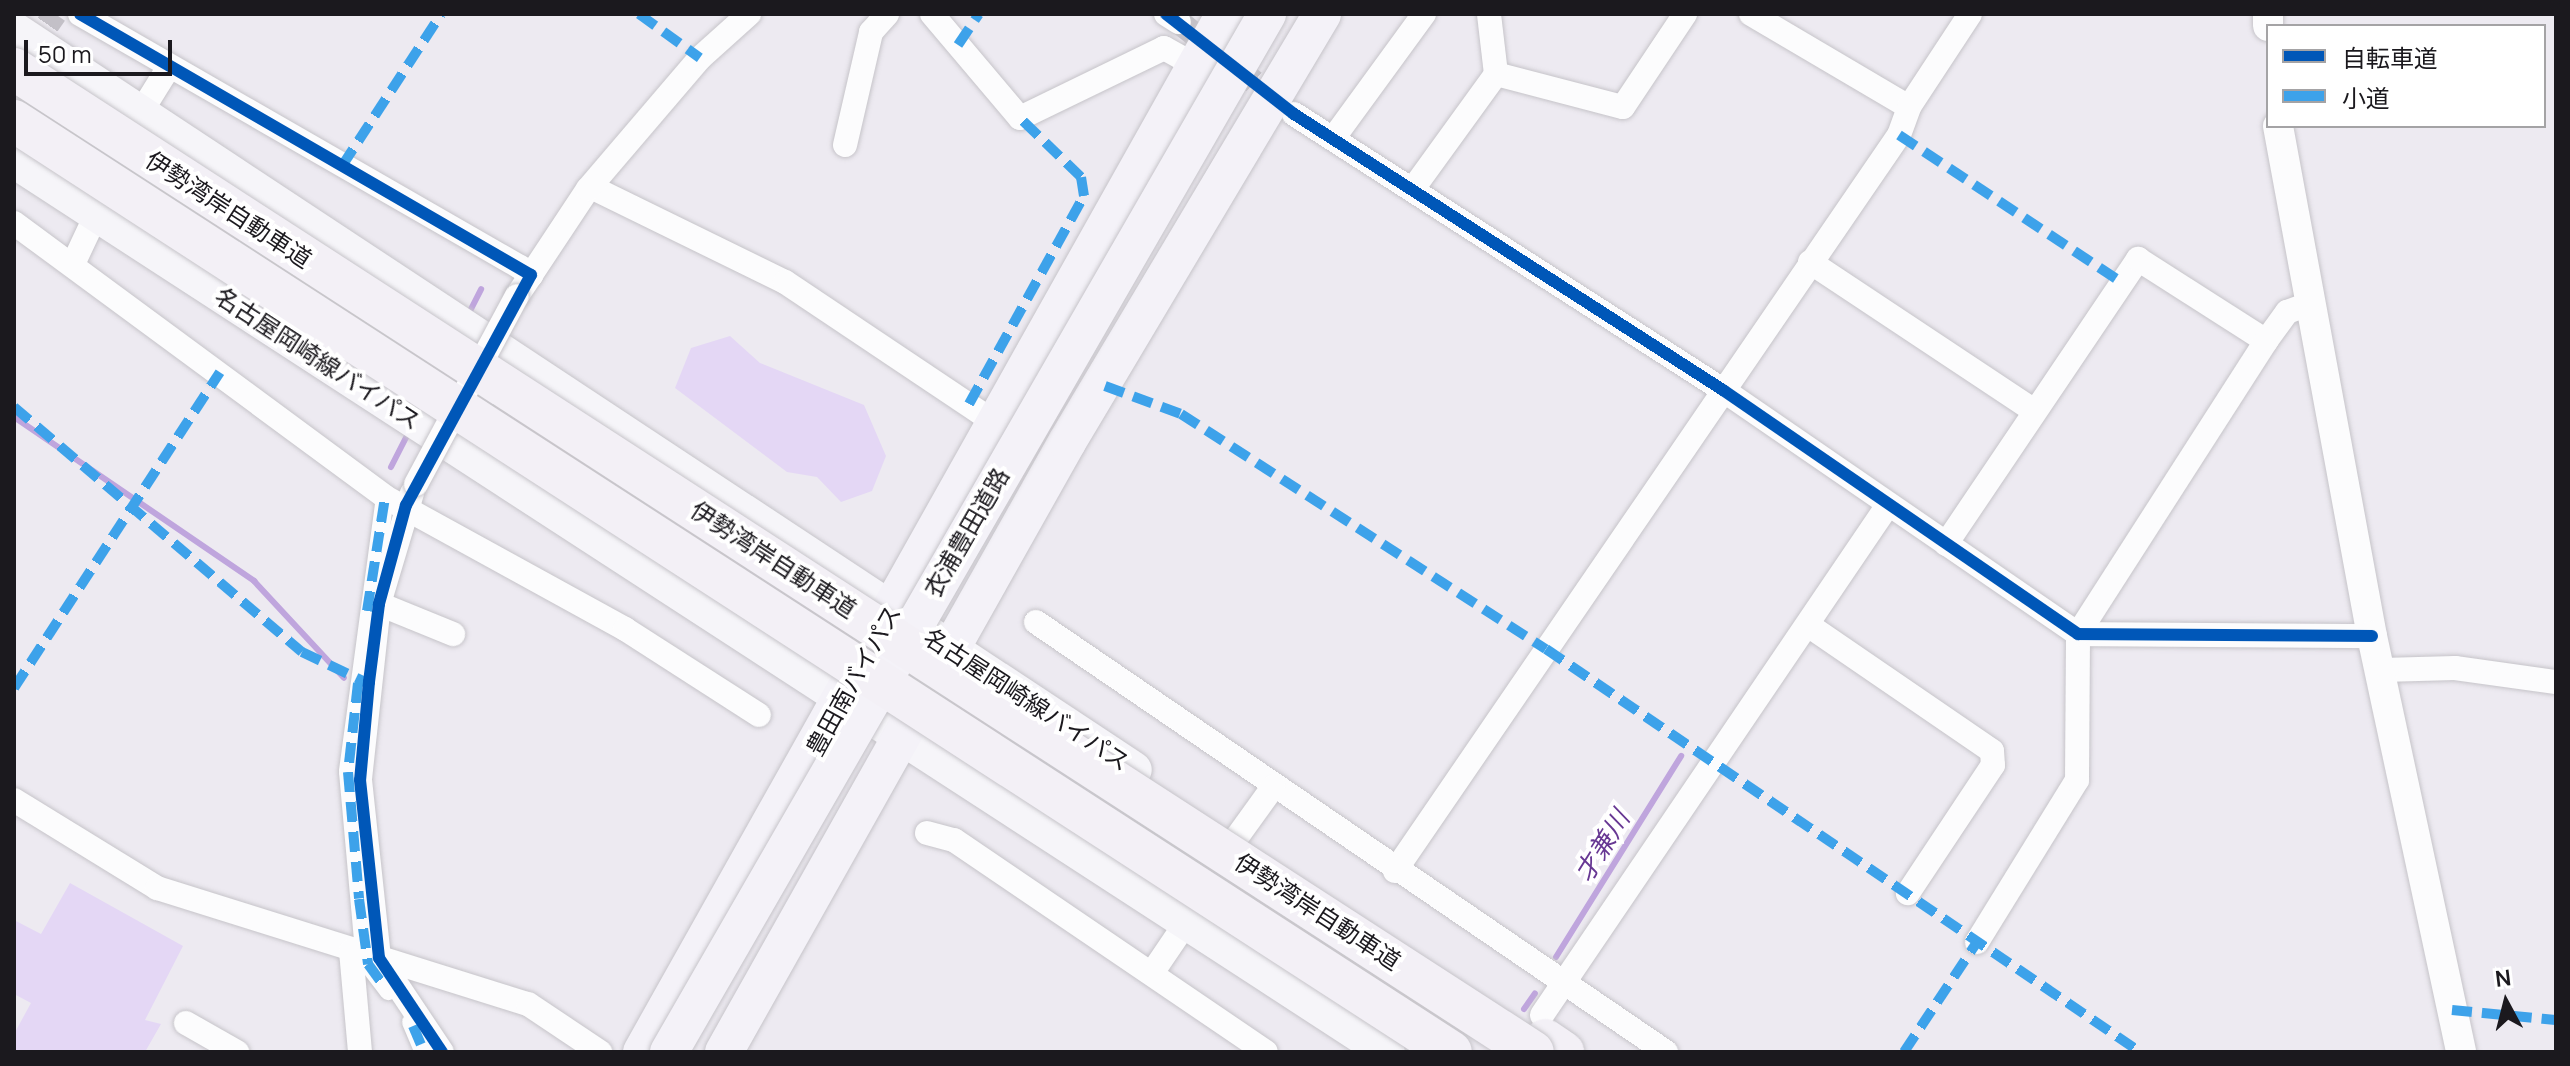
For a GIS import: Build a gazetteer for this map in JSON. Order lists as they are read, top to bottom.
{
  "streets": {
    "highway": ["伊勢湾岸自動車道", "衣浦豊田道路", "豊田南バイパス"],
    "main road": ["名古屋岡崎線バイパス"]
  },
  "crossings": [
    ["伊勢湾岸自動車道", "名古屋岡崎線バイパス"],
    ["名古屋岡崎線バイパス", "豊田南バイパス"]
  ],
  "water": ["才兼川"],
  "legend": ["自転車道", "小道"],
  "scale_bar": "50 m",
  "north": "top"
}
